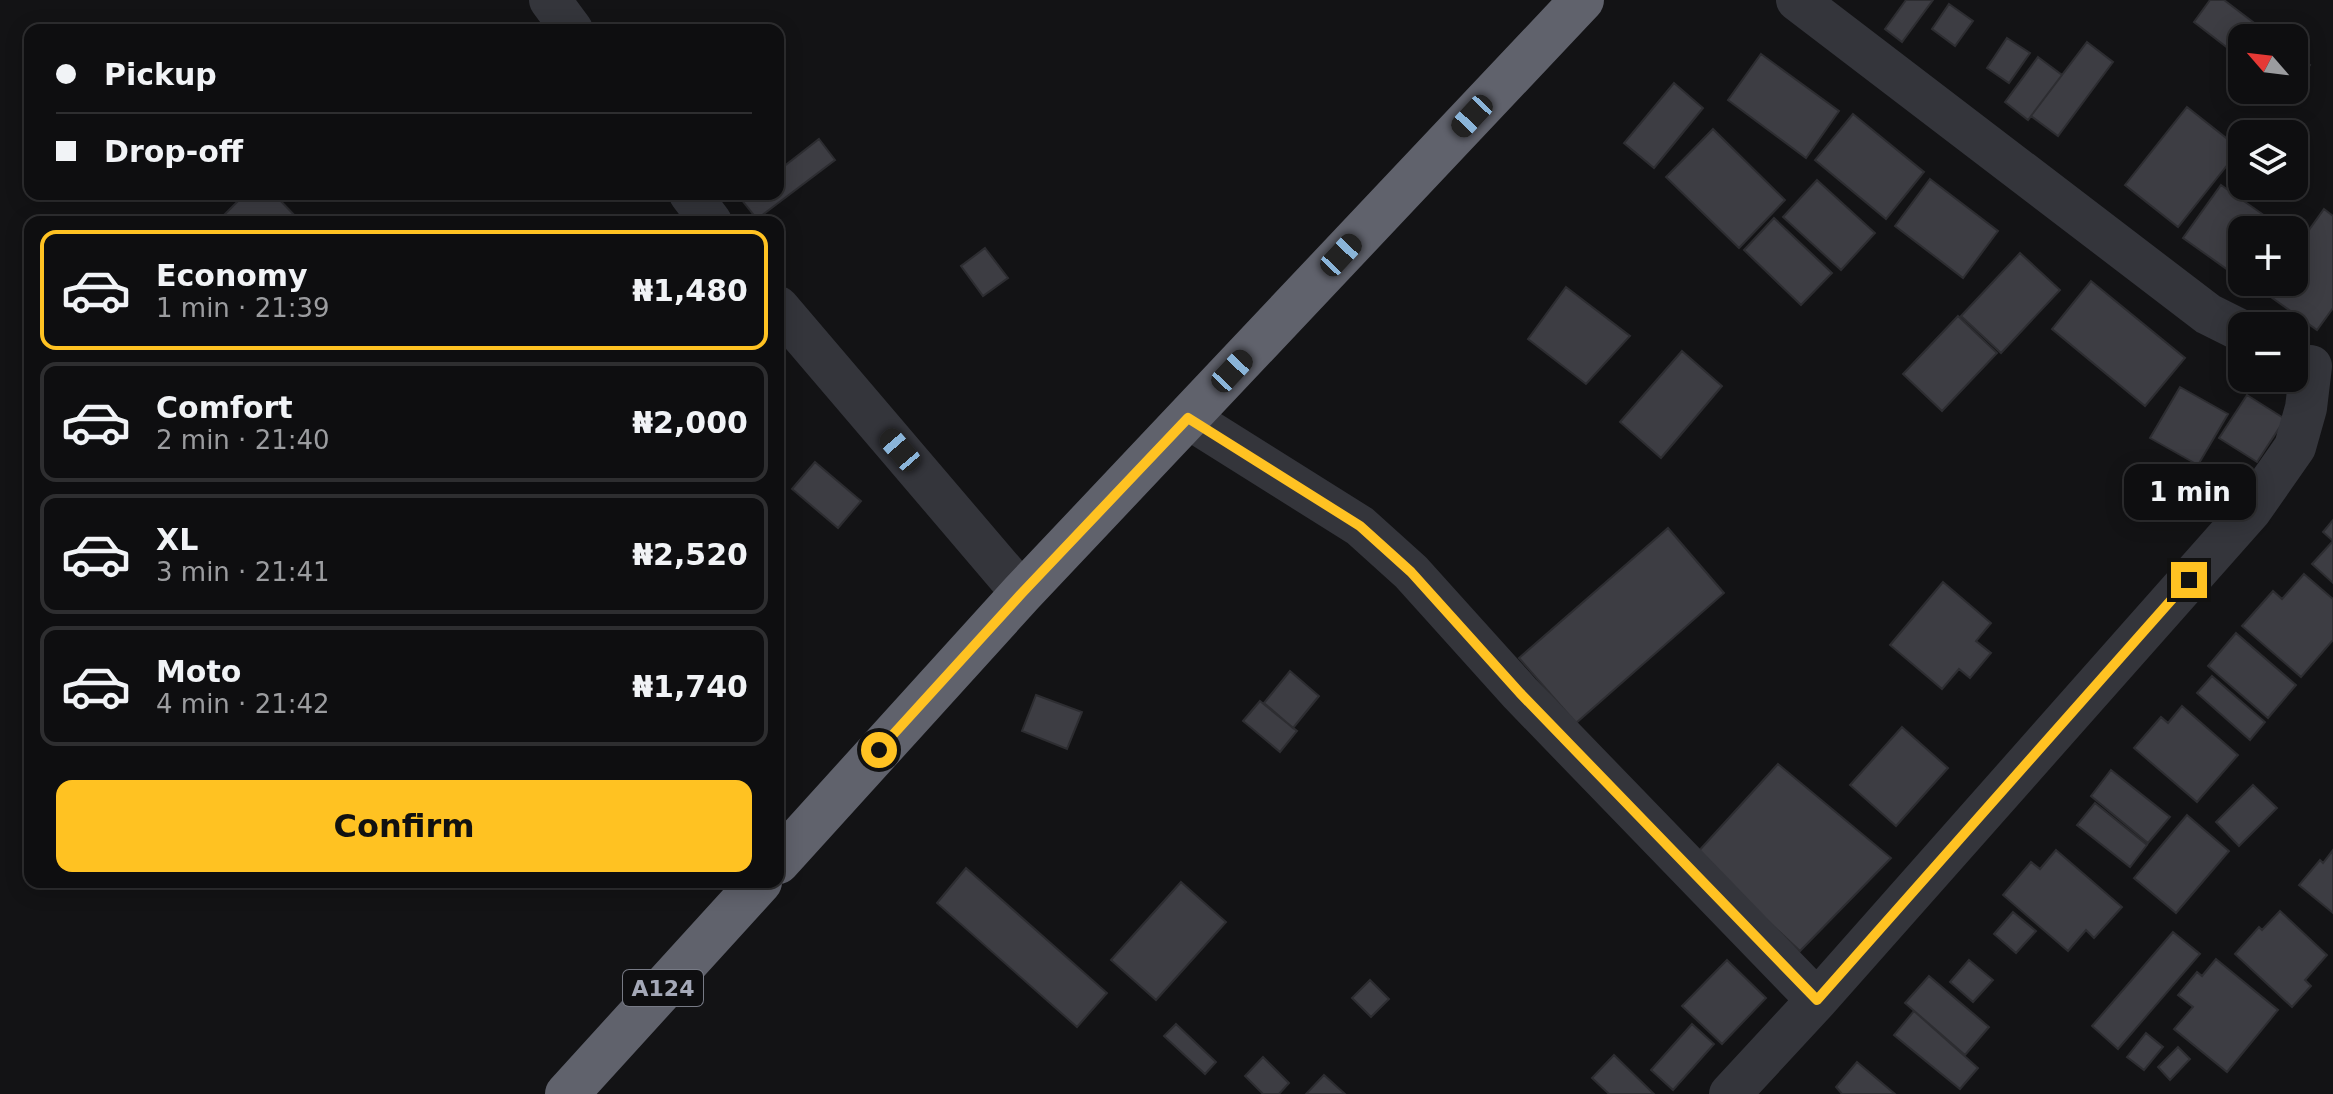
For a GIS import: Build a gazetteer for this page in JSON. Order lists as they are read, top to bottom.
{
  "streets": {
    "highway": ["A124"]
  },
  "north": "top left",
  "page": {
    "map_buttons": ["+", "−"],
    "banner": ["Pickup", "Drop-off"],
    "list": [
      {
        "name": "Economy",
        "note": "1 min · 21:39",
        "value": "₦1,480"
      },
      {
        "name": "Comfort",
        "note": "2 min · 21:40",
        "value": "₦2,000"
      },
      {
        "name": "XL",
        "note": "3 min · 21:41",
        "value": "₦2,520"
      },
      {
        "name": "Moto",
        "note": "4 min · 21:42",
        "value": "₦1,740"
      }
    ],
    "bubble": "1 min",
    "buttons": "Confirm"
  }
}
